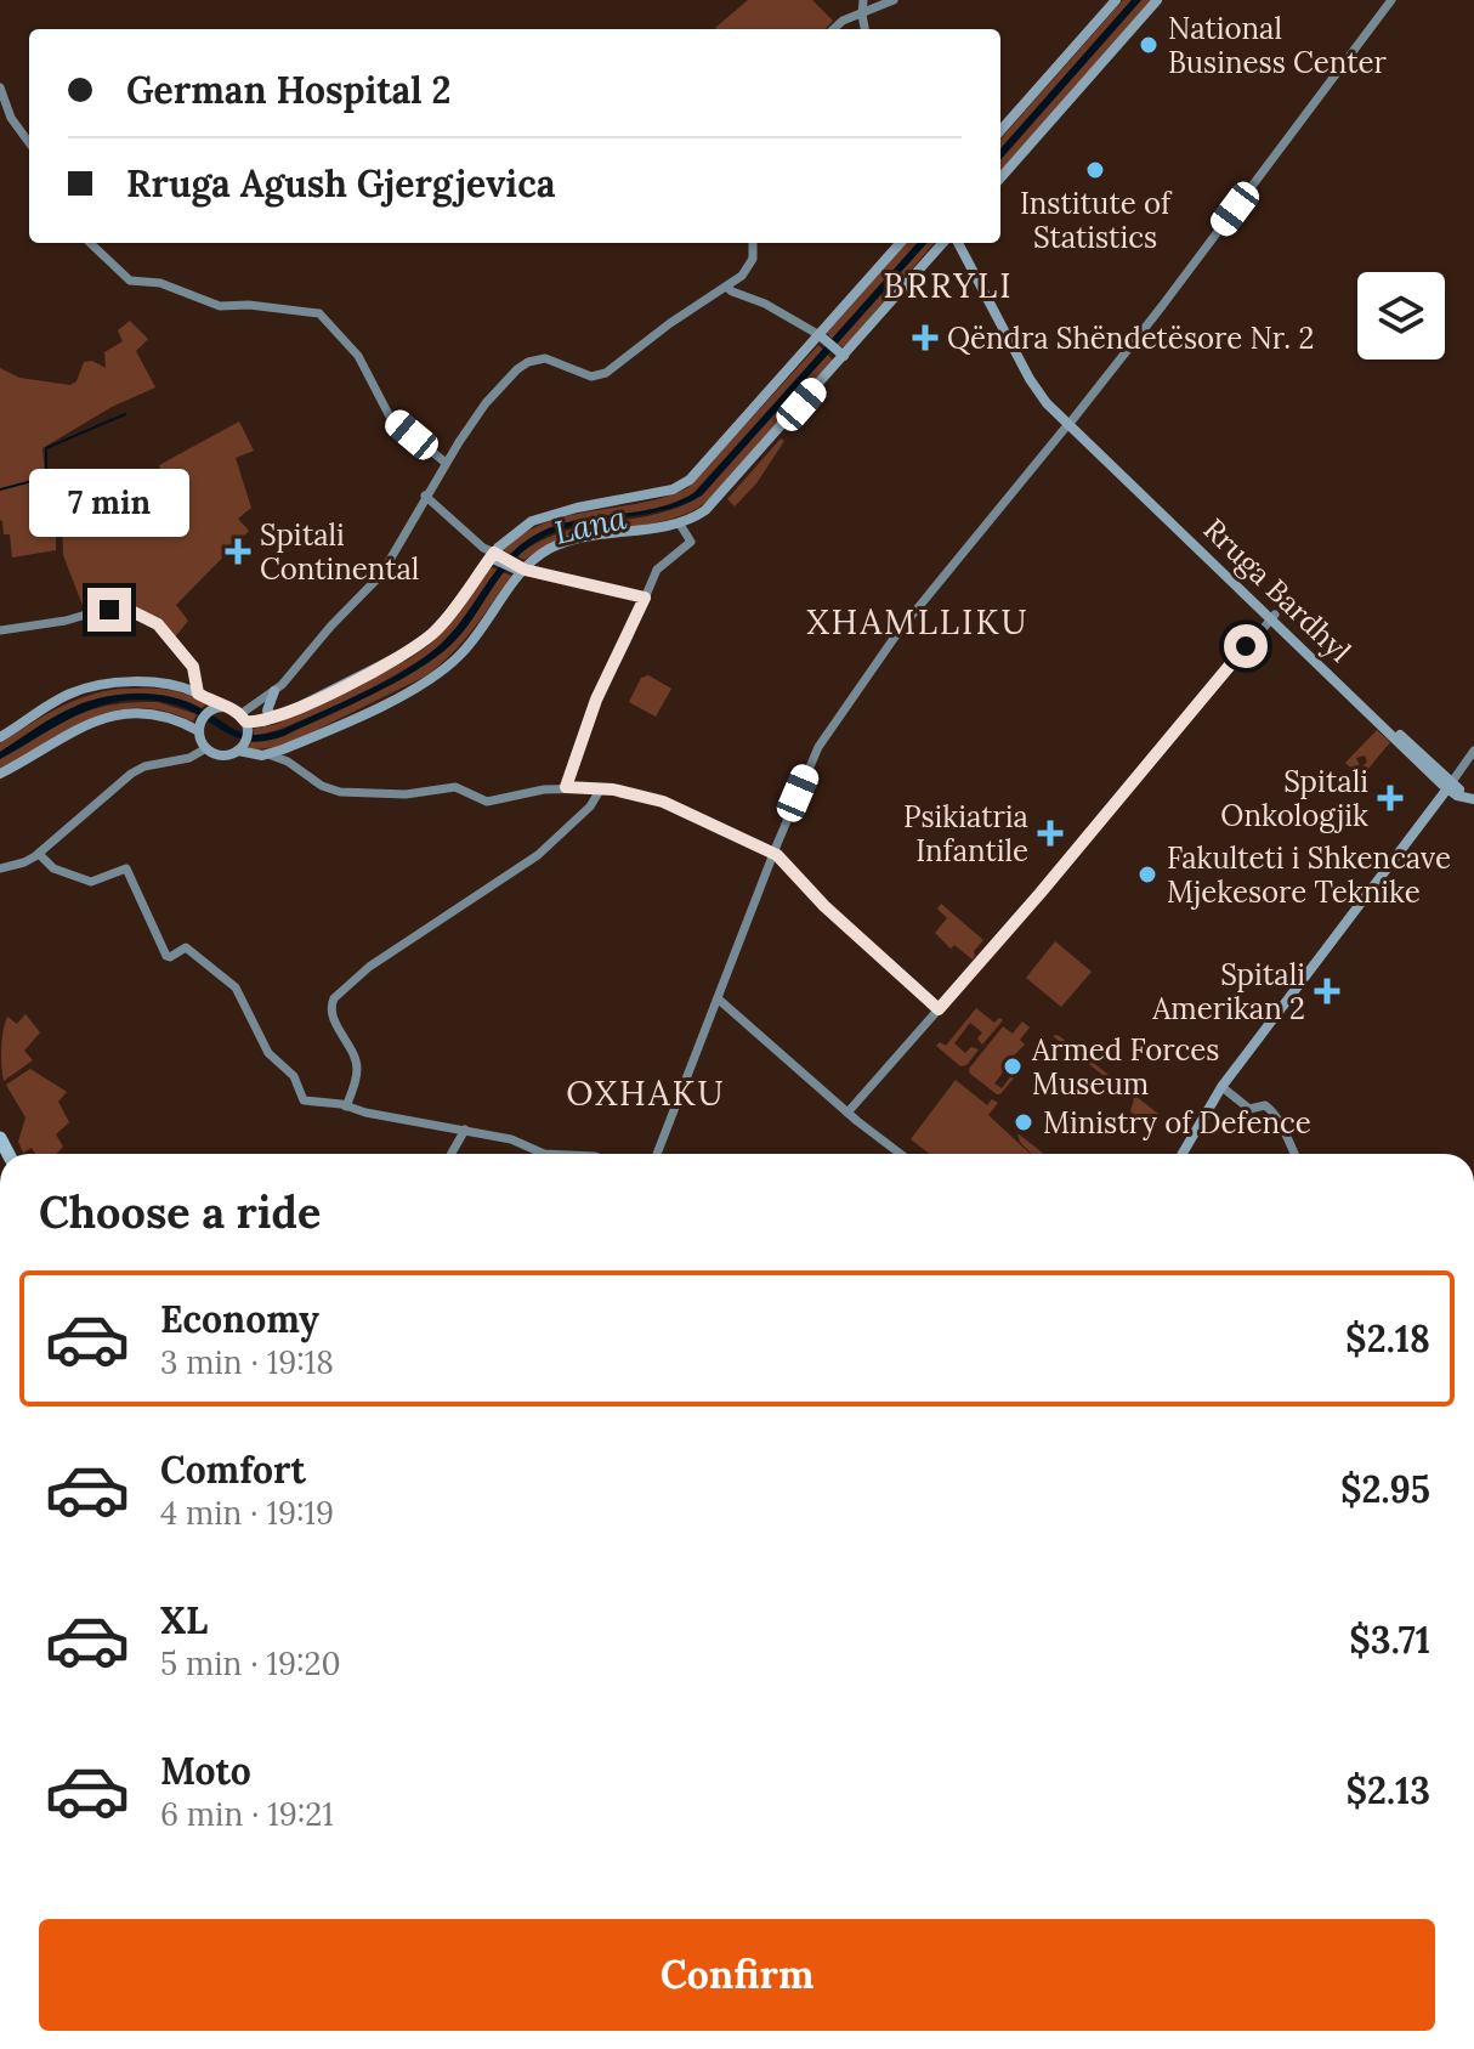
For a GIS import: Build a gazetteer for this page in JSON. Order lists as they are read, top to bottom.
{
  "streets": {
    "main road": ["Rruga Bardhyl"]
  },
  "districts": ["BRRYLI", "XHAMLLIKU", "OXHAKU"],
  "water": ["Lana"],
  "places": {
    "other": [
      "National Business Center",
      "Institute of Statistics",
      "Fakulteti i Shkencave Mjekesore Teknike",
      "Armed Forces Museum",
      "Ministry of Defence"
    ],
    "health": [
      "Qëndra Shëndetësore Nr. 2",
      "Spitali Continental",
      "Spitali Onkologjik",
      "Psikiatria Infantile",
      "Spitali Amerikan 2"
    ]
  },
  "page": {
    "banner": ["German Hospital 2", "Rruga Agush Gjergjevica"],
    "bubble": "7 min",
    "heading": "Choose a ride",
    "list": [
      {
        "name": "Economy",
        "note": "3 min · 19:18",
        "value": "$2.18"
      },
      {
        "name": "Comfort",
        "note": "4 min · 19:19",
        "value": "$2.95"
      },
      {
        "name": "XL",
        "note": "5 min · 19:20",
        "value": "$3.71"
      },
      {
        "name": "Moto",
        "note": "6 min · 19:21",
        "value": "$2.13"
      }
    ],
    "buttons": "Confirm"
  }
}
